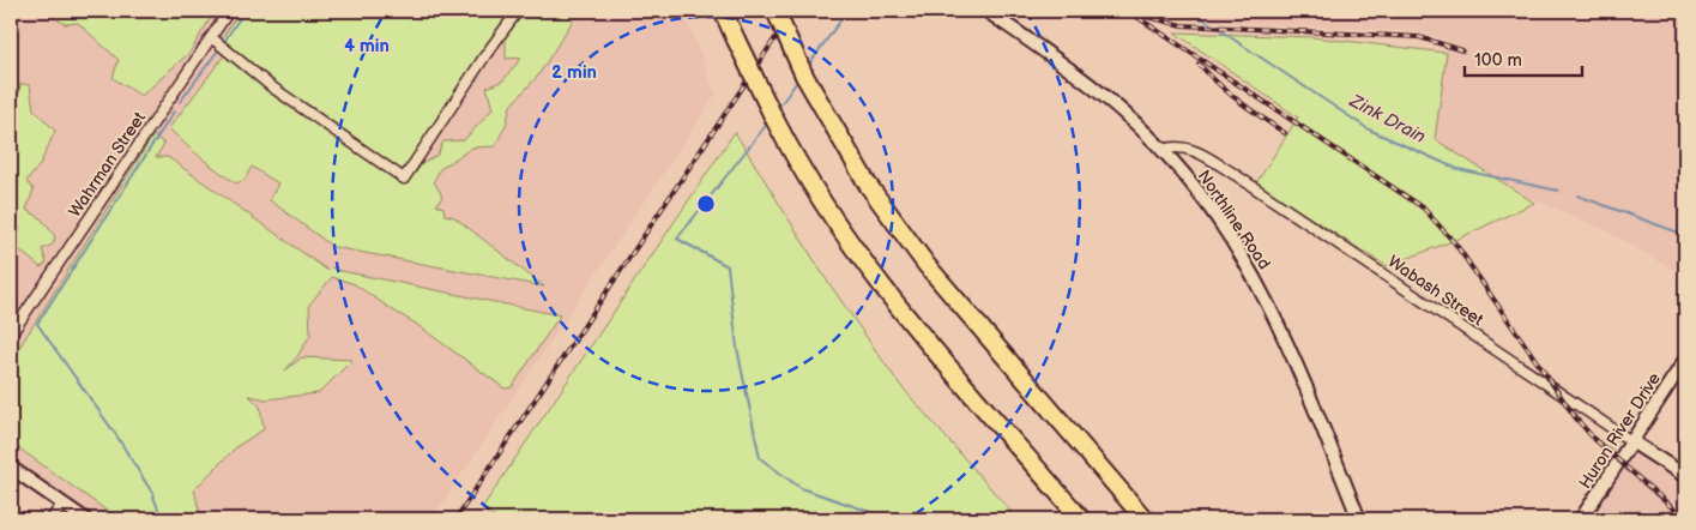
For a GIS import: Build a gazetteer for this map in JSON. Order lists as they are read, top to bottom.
{
  "streets": {
    "street": [
      "Wahrman Street",
      "Northline Road",
      "Wabash Street",
      "Huron River Drive"
    ]
  },
  "crossings": [
    ["Northline Road", "Wabash Street"],
    ["Wabash Street", "Huron River Drive"]
  ],
  "water": ["Zink Drain"],
  "scale_bar": "100 m",
  "rings": ["4 min", "2 min"]
}
